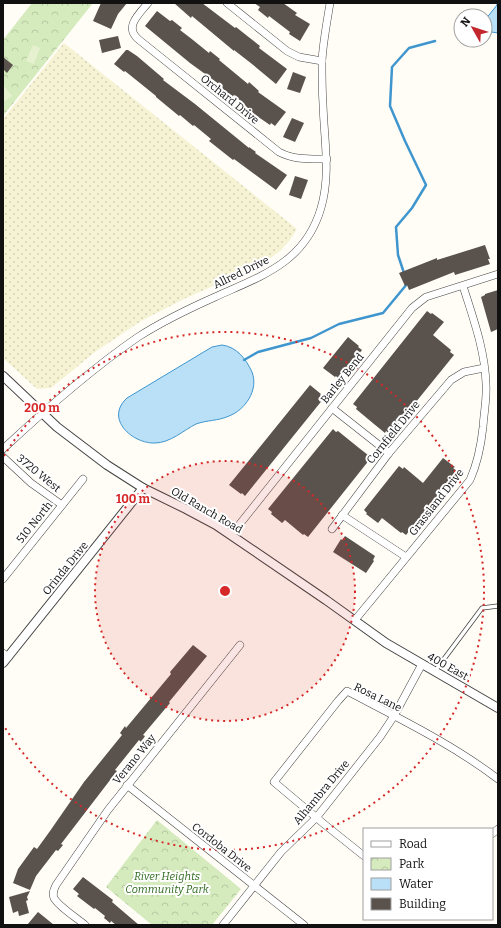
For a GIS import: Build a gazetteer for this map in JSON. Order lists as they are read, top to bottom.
{
  "streets": {
    "street": [
      "Orchard Drive",
      "Allred Drive",
      "Barley Bend",
      "Cornfield Drive",
      "3720 West",
      "Grassland Drive",
      "Old Ranch Road",
      "510 North",
      "Orinda Drive",
      "400 East",
      "Rosa Lane",
      "Verano Way",
      "Alhambra Drive",
      "Cordoba Drive"
    ]
  },
  "crossings": [
    ["Orchard Drive", "Allred Drive"],
    ["Allred Drive", "Old Ranch Road"],
    ["Barley Bend", "Grassland Drive"],
    ["Barley Bend", "Old Ranch Road"],
    ["Cornfield Drive", "Grassland Drive"],
    ["3720 West", "510 North"],
    ["Grassland Drive", "Old Ranch Road"],
    ["Old Ranch Road", "Orinda Drive"],
    ["Old Ranch Road", "400 East"],
    ["400 East", "Alhambra Drive"],
    ["Rosa Lane", "Alhambra Drive"],
    ["Verano Way", "Cordoba Drive"],
    ["Alhambra Drive", "Cordoba Drive"]
  ],
  "parks": ["River Heights Community Park"],
  "legend": [
    "Road",
    "Park",
    "Water",
    "Building"
  ],
  "north": "top left",
  "rings": ["200 m", "100 m"]
}
